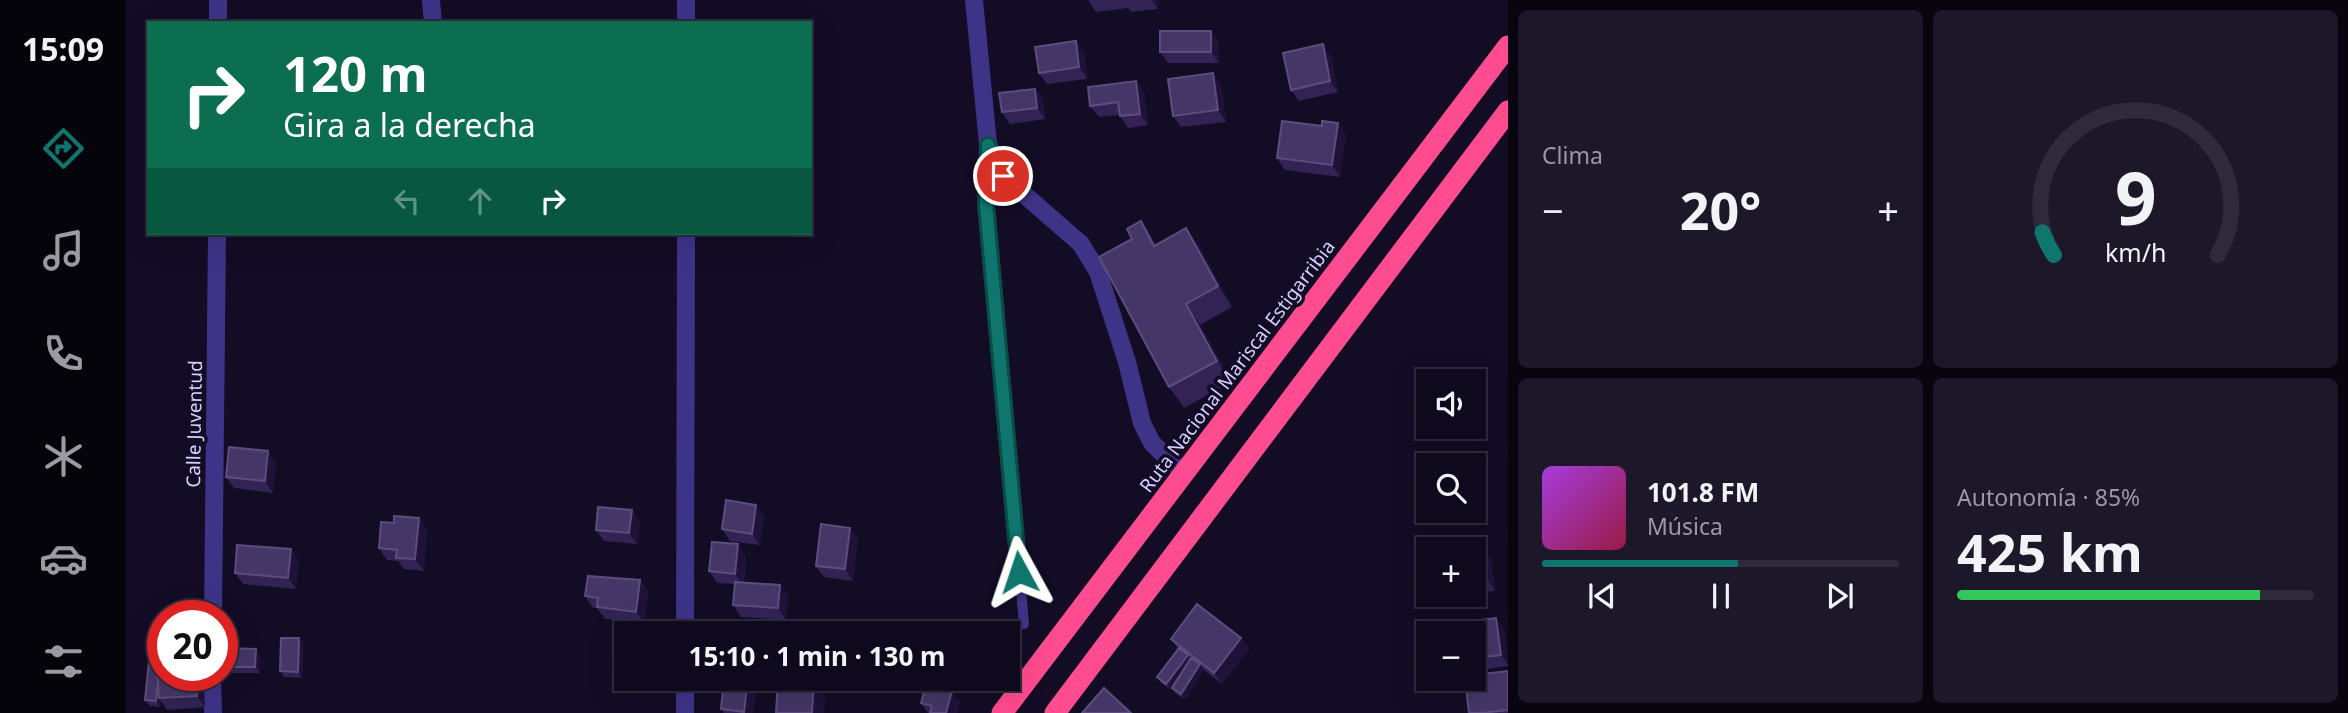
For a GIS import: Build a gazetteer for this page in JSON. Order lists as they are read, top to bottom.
{
  "streets": {
    "highway": ["Ruta Nacional Mariscal Estigarribia"],
    "street": ["Calle Juventud"]
  },
  "page": {
    "tabs": "15:09",
    "tile": [
      "Clima",
      ["Autonomía · 85%", "425 km"]
    ],
    "turn": ["120 m", "Gira a la derecha"],
    "heat": ["−", "20°", "+"],
    "map_buttons": ["+", "−"],
    "song": ["101.8 FM", "Música"],
    "limit": "20",
    "trip": "15:10 · 1 min · 130 m",
    "gauge": ["9", "km/h"]
  }
}
